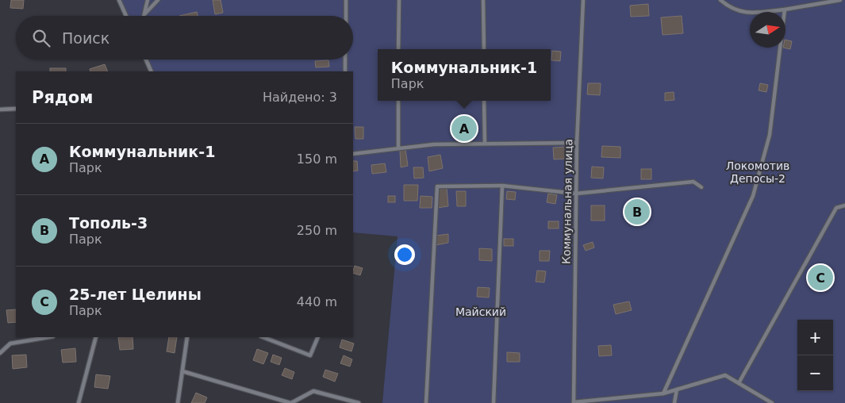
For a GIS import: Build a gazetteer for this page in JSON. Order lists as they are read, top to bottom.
{
  "streets": {
    "lane": ["Коммунальная улица"]
  },
  "parks": ["Локомотив Депосы-2", "Майский"],
  "north": "right",
  "page": {
    "search": "Поиск",
    "popup": ["Коммунальник-1", "Парк"],
    "heading": ["Рядом", "Найдено: 3"],
    "pins": ["A", "B", "C"],
    "list": [
      {
        "mark": "A",
        "name": "Коммунальник-1",
        "note": "Парк",
        "value": "150 m"
      },
      {
        "mark": "B",
        "name": "Тополь-3",
        "note": "Парк",
        "value": "250 m"
      },
      {
        "mark": "C",
        "name": "25-лет Целины",
        "note": "Парк",
        "value": "440 m"
      }
    ],
    "map_buttons": ["+", "−"]
  }
}
